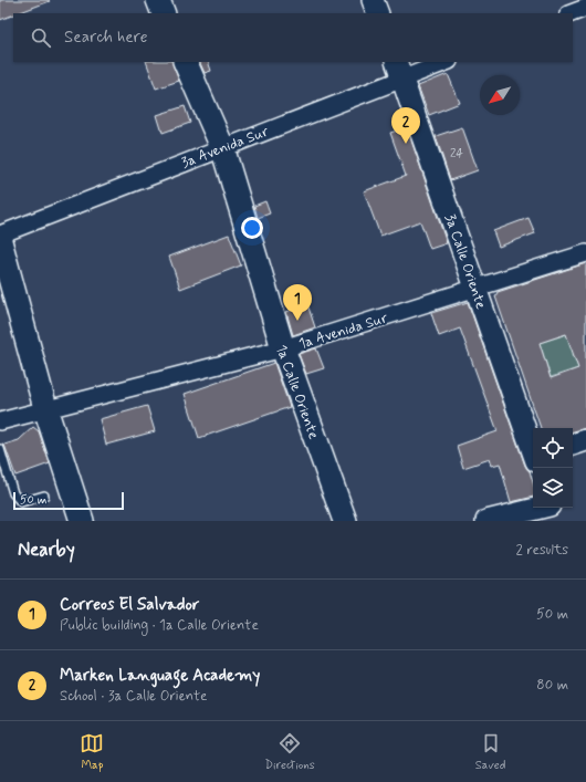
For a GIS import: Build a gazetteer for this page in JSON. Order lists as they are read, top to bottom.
{
  "streets": {
    "main road": ["1a Calle Oriente"],
    "street": ["3a Avenida Sur", "3a Calle Oriente", "1a Avenida Sur"]
  },
  "crossings": [
    ["3a Avenida Sur", "3a Calle Oriente"],
    ["3a Avenida Sur", "1a Calle Oriente"],
    ["3a Calle Oriente", "1a Avenida Sur"],
    ["1a Avenida Sur", "1a Calle Oriente"]
  ],
  "house_numbers": ["24"],
  "scale_bar": "50 m",
  "north": "bottom left",
  "page": {
    "search": "Search here",
    "pins": ["2", "1"],
    "scale": "50 m",
    "heading": ["Nearby", "2 results"],
    "list": [
      {
        "mark": "1",
        "name": "Correos El Salvador",
        "note": "Public building · 1a Calle Oriente",
        "value": "50 m"
      },
      {
        "mark": "2",
        "name": "Marken Language Academy",
        "note": "School · 3a Calle Oriente",
        "value": "80 m"
      }
    ],
    "nav": ["Map", "Directions", "Saved"]
  }
}
